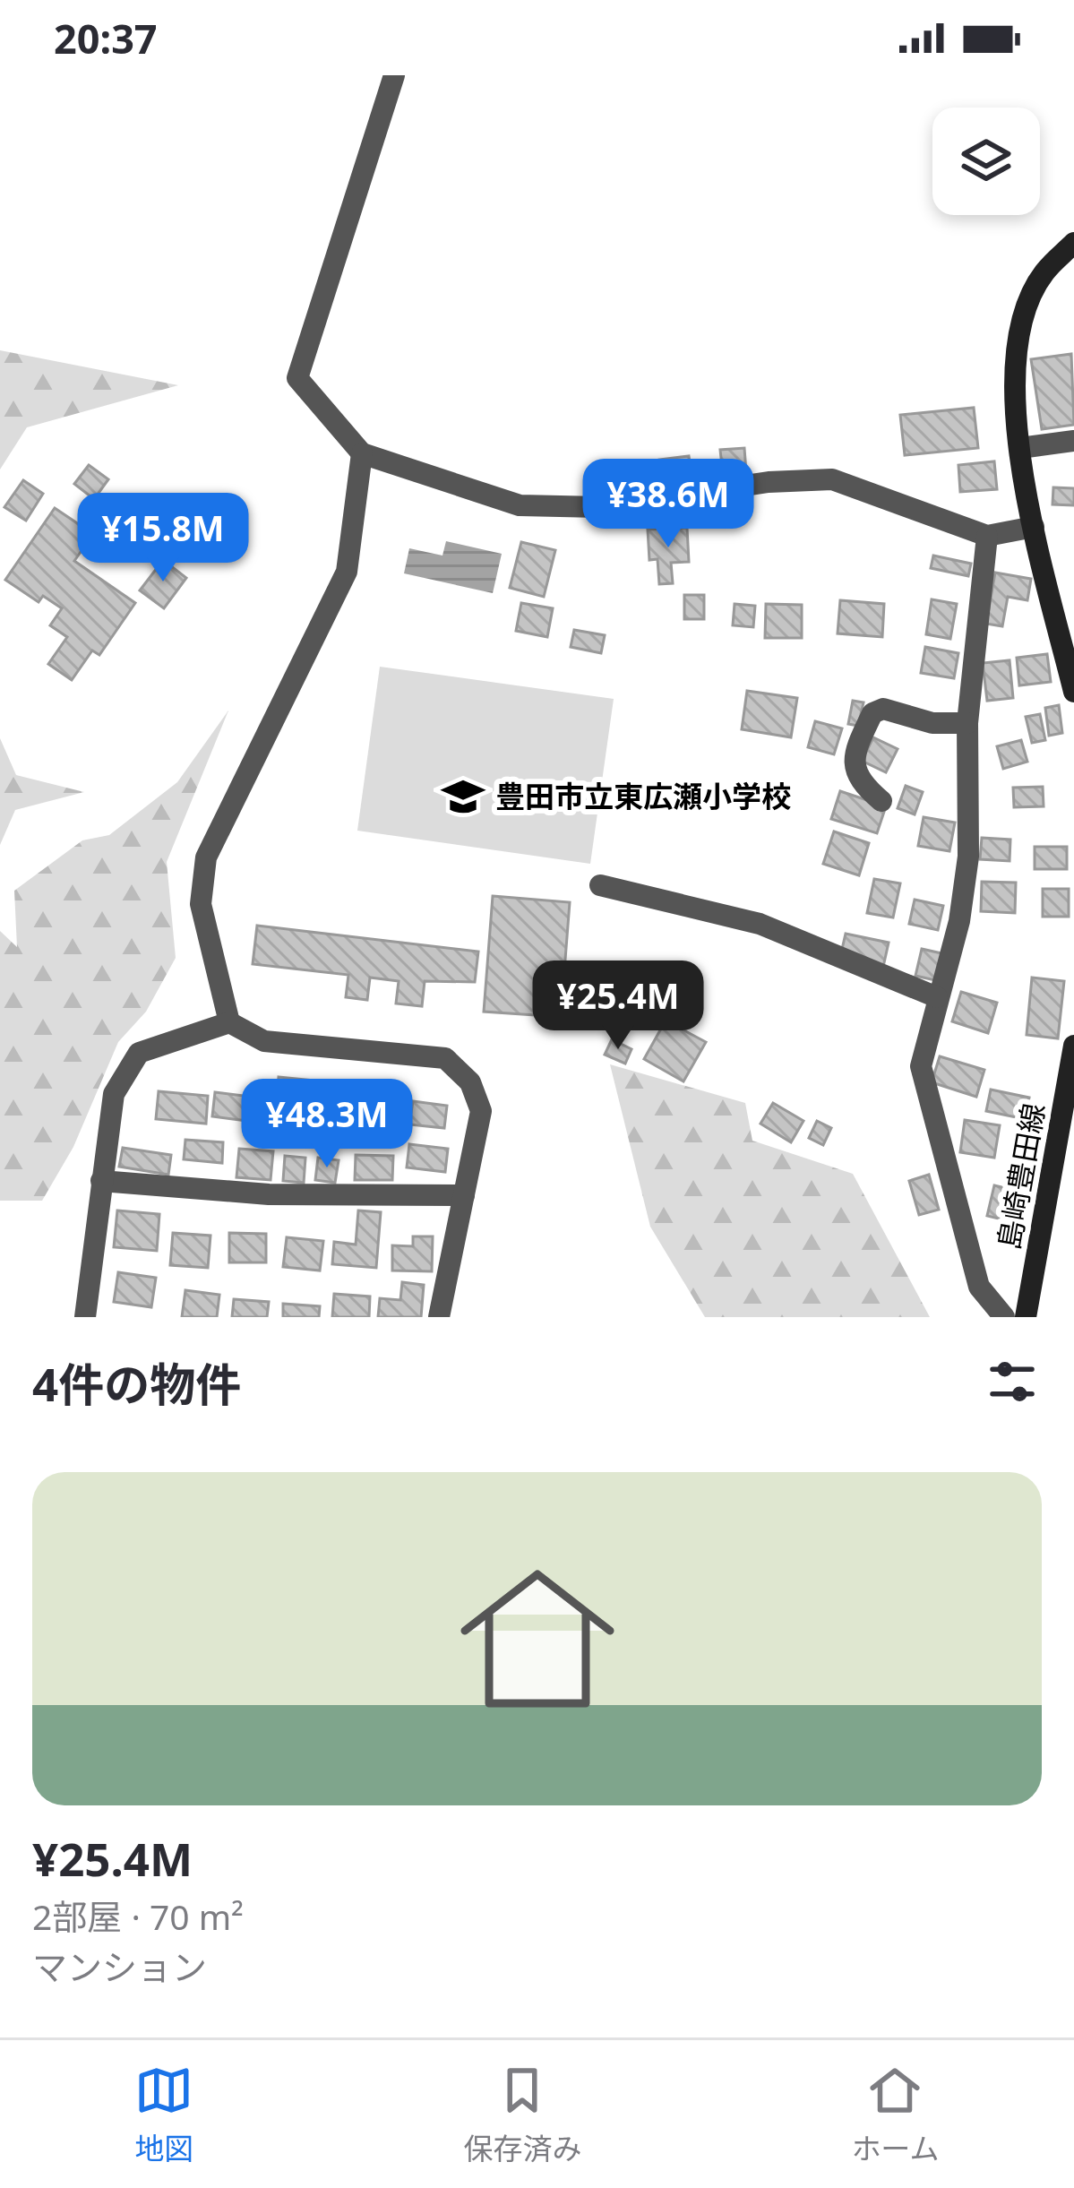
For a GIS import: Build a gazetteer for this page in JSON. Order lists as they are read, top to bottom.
{
  "streets": {
    "main road": ["島崎豊田線"]
  },
  "places": {
    "school or university": ["豊田市立東広瀬小学校"]
  },
  "page": {
    "status": "20:37",
    "price": [
      "¥38.6M",
      "¥15.8M",
      "¥25.4M",
      "¥48.3M"
    ],
    "heading": "4件の物件",
    "list": [
      {
        "name": "¥25.4M",
        "note": "2部屋 · 70 m² · マンション"
      }
    ],
    "tabs": ["地図", "保存済み", "ホーム"]
  }
}
